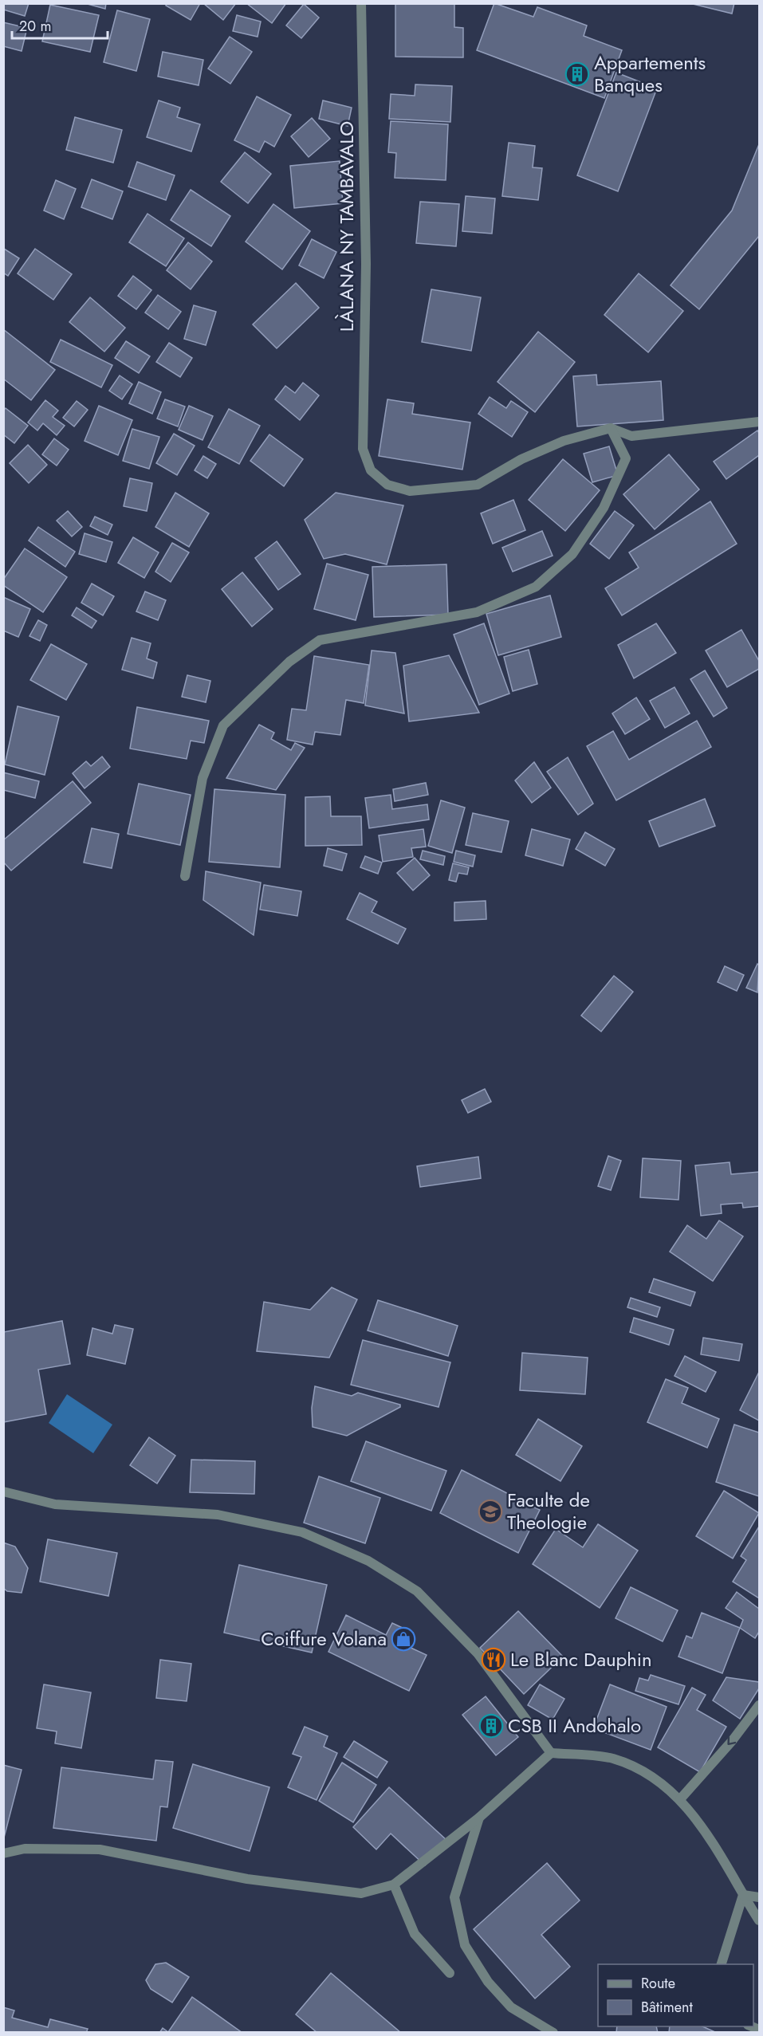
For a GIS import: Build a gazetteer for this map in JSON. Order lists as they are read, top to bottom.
{
  "streets": {
    "street": ["LÀLANA NY TAMBAVALO"]
  },
  "places": {
    "building": ["Appartements Banques", "CSB II Andohalo"],
    "school or university": ["Faculte de Theologie"],
    "shop": ["Coiffure Volana"],
    "restaurant": ["Le Blanc Dauphin"]
  },
  "legend": ["Route", "Bâtiment"],
  "scale_bar": "20 m"
}
